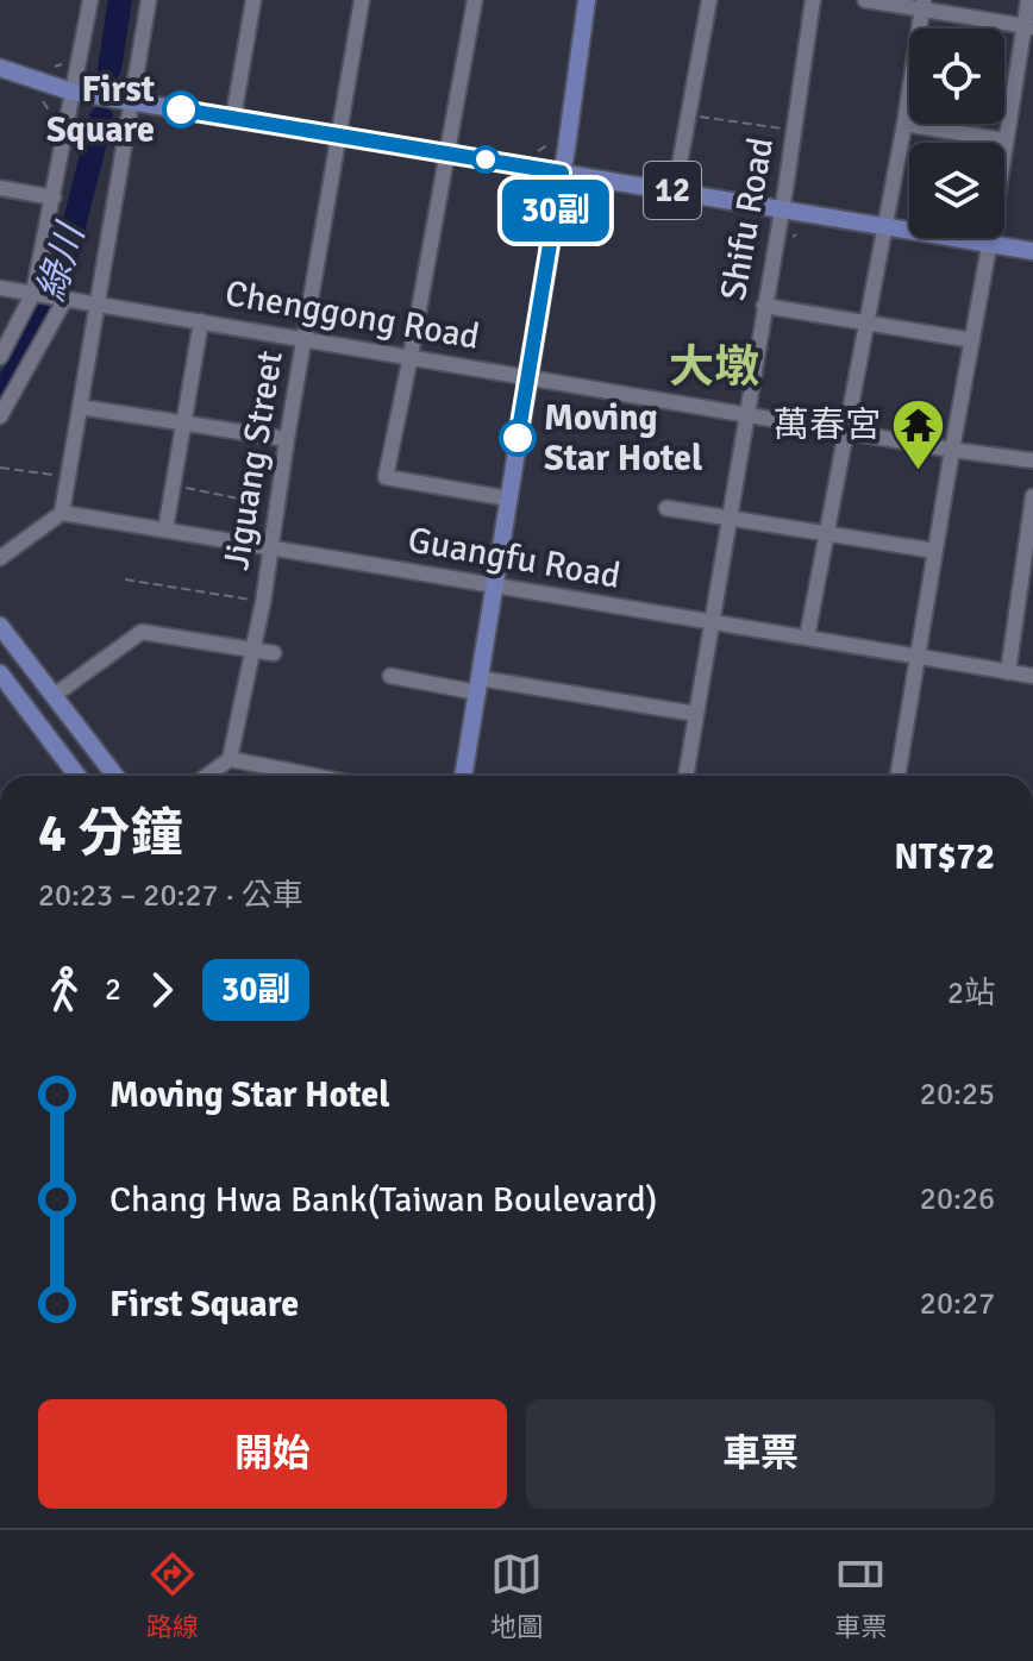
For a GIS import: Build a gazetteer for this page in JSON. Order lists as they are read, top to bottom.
{
  "streets": {
    "main road": ["12"],
    "street": [
      "Shifu Road",
      "Chenggong Road",
      "Jiguang Street",
      "Guangfu Road"
    ]
  },
  "crossings": [
    ["12", "Shifu Road"],
    ["12", "Jiguang Street"],
    ["Shifu Road", "Chenggong Road"],
    ["Shifu Road", "Guangfu Road"],
    ["Chenggong Road", "Jiguang Street"],
    ["Jiguang Street", "Guangfu Road"]
  ],
  "districts": ["大墩"],
  "water": ["綠川"],
  "places": {
    "other": ["First Square", "Moving Star Hotel"],
    "temple": ["萬春宮"]
  },
  "lines": ["bus line 30副"],
  "page": {
    "on_map": "30副",
    "heading": ["4 分鐘", "20:23 – 20:27 · 公車", "NT$72"],
    "legs": ["2", "30副", "2站"],
    "list": [
      {
        "name": "Moving Star Hotel",
        "value": "20:25"
      },
      {
        "name": "Chang Hwa Bank(Taiwan Boulevard)",
        "value": "20:26"
      },
      {
        "name": "First Square",
        "value": "20:27"
      }
    ],
    "buttons": ["開始", "車票"],
    "tabs": ["路線", "地圖", "車票"]
  }
}
